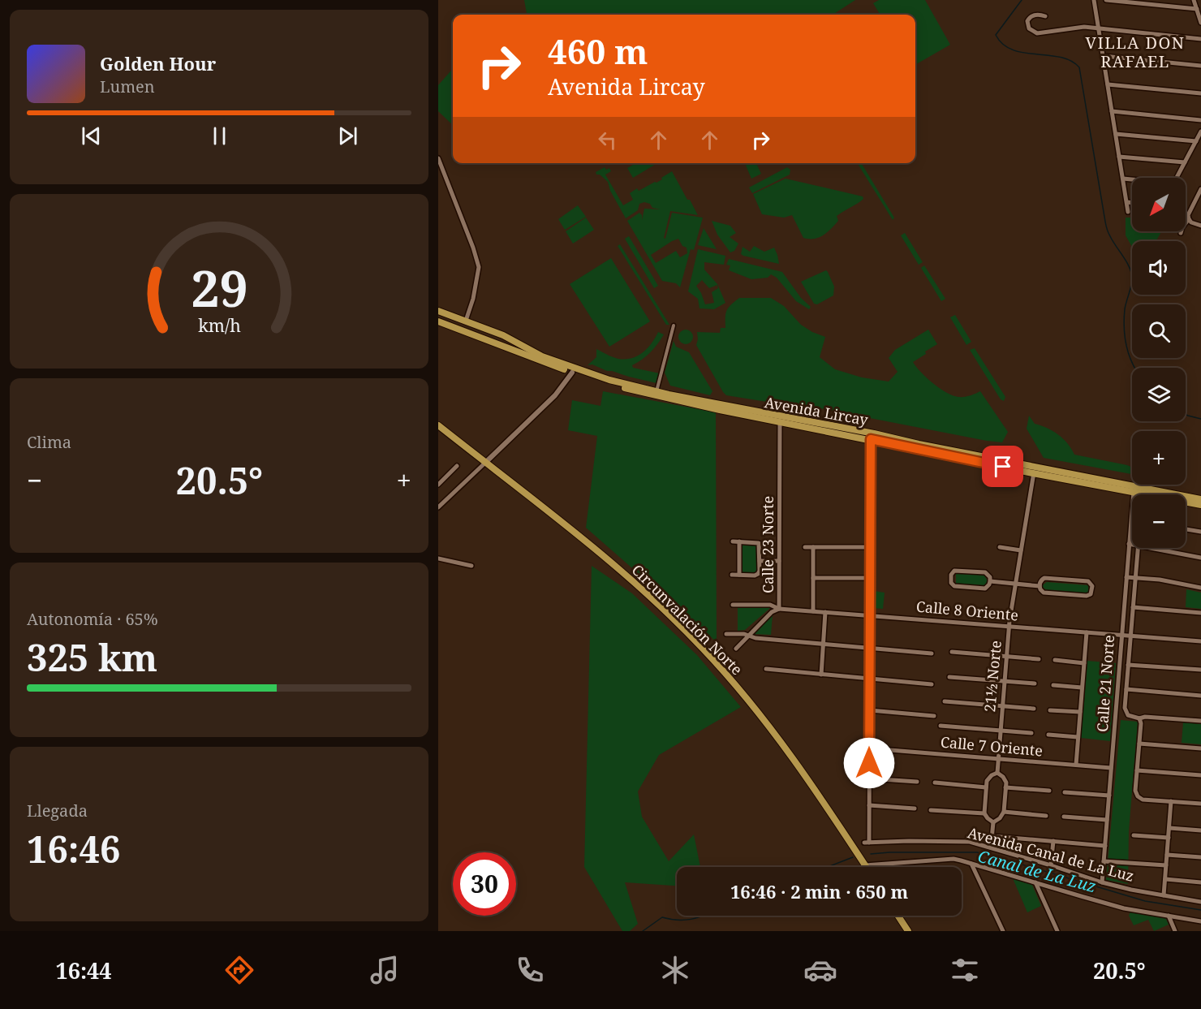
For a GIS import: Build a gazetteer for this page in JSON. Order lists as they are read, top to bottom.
{
  "streets": {
    "main road": ["Avenida Lircay", "Circunvalación Norte"],
    "street": [
      "Calle 23 Norte",
      "Calle 8 Oriente",
      "21½ Norte",
      "Calle 21 Norte",
      "Calle 7 Oriente",
      "Avenida Canal de La Luz"
    ]
  },
  "crossings": [
    ["Avenida Lircay", "Calle 23 Norte"],
    ["Avenida Lircay", "21½ Norte"],
    ["Avenida Lircay", "Calle 21 Norte"],
    ["Calle 23 Norte", "Calle 8 Oriente"],
    ["Calle 8 Oriente", "21½ Norte"],
    ["Calle 8 Oriente", "Calle 21 Norte"],
    ["Circunvalación Norte", "Avenida Canal de La Luz"],
    ["21½ Norte", "Calle 7 Oriente"],
    ["Calle 21 Norte", "Calle 7 Oriente"],
    ["Calle 21 Norte", "Avenida Canal de La Luz"]
  ],
  "districts": ["VILLA DON RAFAEL"],
  "water": ["Canal de La Luz"],
  "north": "bottom left",
  "page": {
    "turn": ["460 m", "Avenida Lircay"],
    "song": ["Golden Hour", "Lumen"],
    "map_buttons": ["+", "−"],
    "tile": [
      "Clima",
      ["Autonomía · 65%", "325 km"],
      ["Llegada", "16:46"]
    ],
    "heat": ["−", "20.5°", "+"],
    "limit": "30",
    "trip": "16:46 · 2 min · 650 m",
    "tabs": ["16:44", "20.5°"],
    "gauge": ["29", "km/h"]
  }
}
